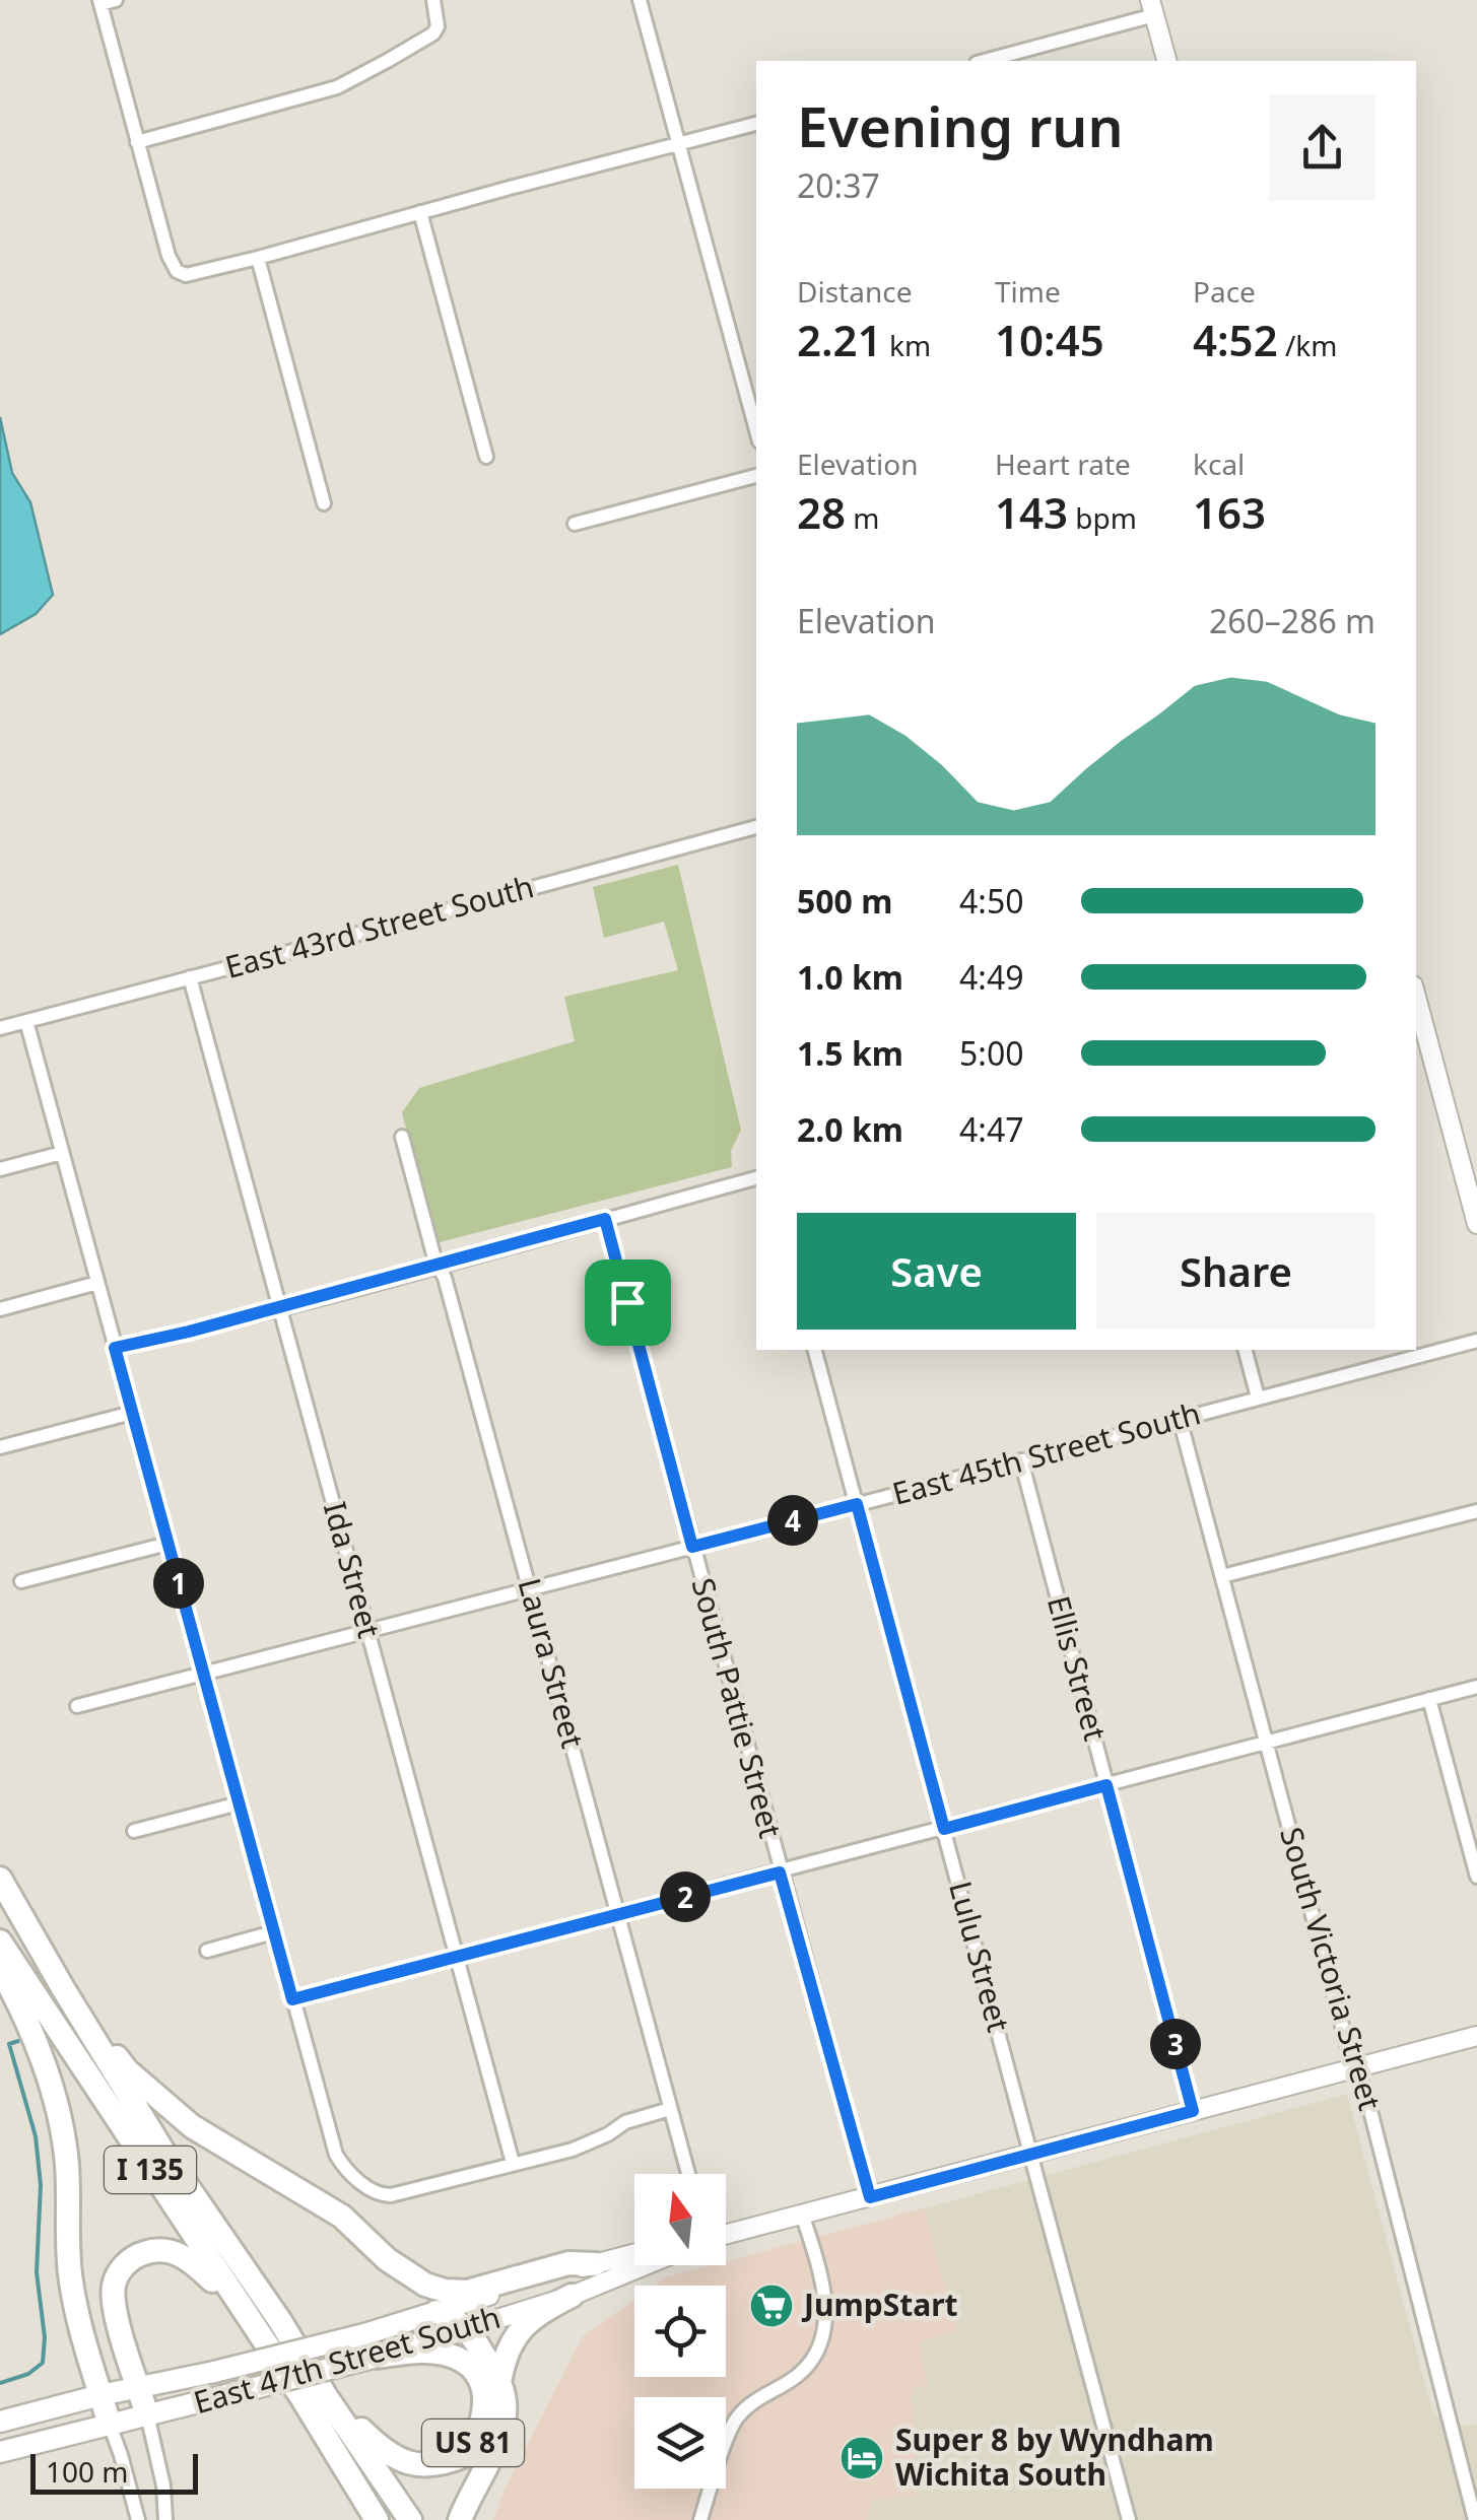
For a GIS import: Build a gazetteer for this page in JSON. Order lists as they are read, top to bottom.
{
  "streets": {
    "highway": ["I 135", "US 81"],
    "main road": ["East 47th Street South"],
    "street": [
      "East 43rd Street South",
      "East 45th Street South",
      "Ida Street",
      "Laura Street",
      "Ellis Street",
      "South Pattie Street",
      "Lulu Street",
      "South Victoria Street"
    ]
  },
  "crossings": [
    ["East 43rd Street South", "Ida Street"],
    ["East 45th Street South", "Ida Street"],
    ["East 45th Street South", "Laura Street"],
    ["East 45th Street South", "Ellis Street"],
    ["East 45th Street South", "South Pattie Street"],
    ["East 45th Street South", "Lulu Street"],
    ["East 45th Street South", "South Victoria Street"],
    ["I 135", "US 81"],
    ["East 47th Street South", "US 81"]
  ],
  "places": {
    "supermarket": ["JumpStart"],
    "hotel": ["Super 8 by Wyndham Wichita South"]
  },
  "scale_bar": "100 m",
  "north": "top",
  "page": {
    "heading": ["Evening run", "20:37"],
    "stats": [
      ["Distance", "2.21 km"],
      ["Time", "10:45"],
      ["Pace", "4:52 /km"],
      ["Elevation", "28 m"],
      ["Heart rate", "143 bpm"],
      ["kcal", "163"]
    ],
    "chart": ["Elevation", "260–286 m"],
    "list": [
      {
        "name": "500 m",
        "note": "4:50"
      },
      {
        "name": "1.0 km",
        "note": "4:49"
      },
      {
        "name": "1.5 km",
        "note": "5:00"
      },
      {
        "name": "2.0 km",
        "note": "4:47"
      }
    ],
    "buttons": ["Save", "Share"],
    "pins": [
      "4",
      "1",
      "2",
      "3"
    ],
    "scale": "100 m"
  }
}
